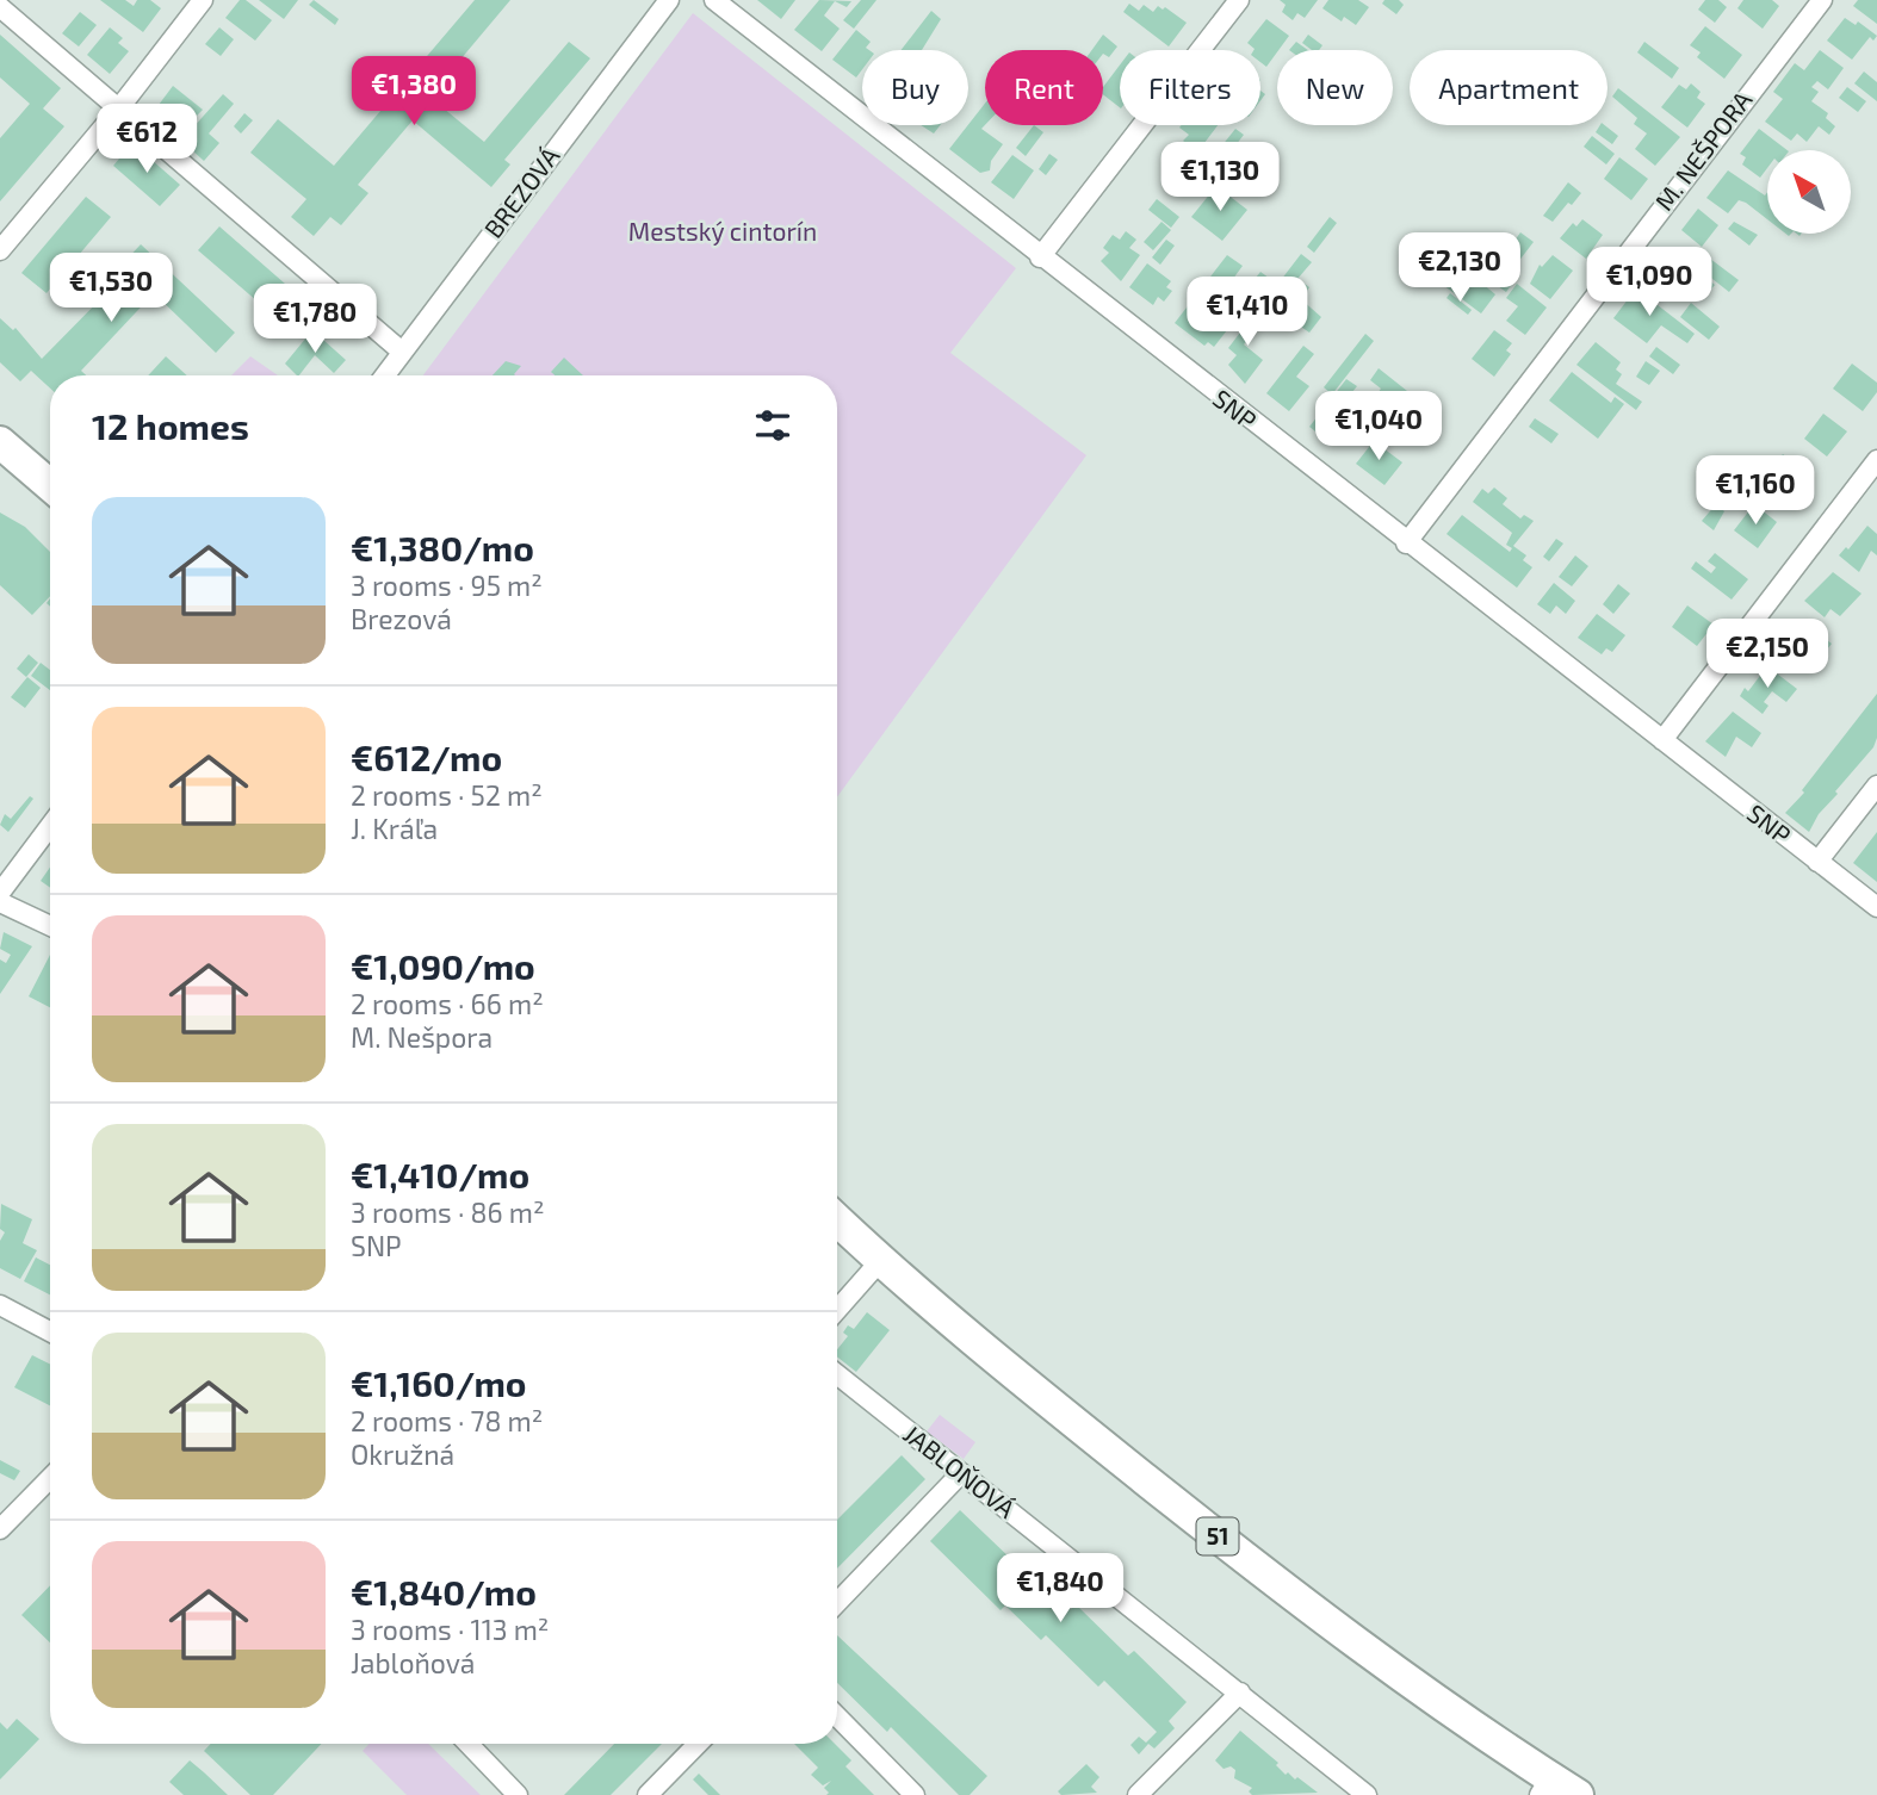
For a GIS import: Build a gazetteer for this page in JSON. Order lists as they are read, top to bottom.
{
  "streets": {
    "main road": ["51"],
    "street": [
      "M. NEŠPORA",
      "BREZOVÁ",
      "SNP",
      "JABLOŇOVÁ"
    ]
  },
  "crossings": [
    ["M. NEŠPORA", "SNP"]
  ],
  "parks": ["Mestský cintorín"],
  "north": "top left",
  "page": {
    "chip": [
      "Buy",
      "Rent",
      "Filters",
      "New",
      "Apartment"
    ],
    "price": [
      "€1,380",
      "€612",
      "€1,130",
      "€2,130",
      "€1,090",
      "€1,530",
      "€1,410",
      "€1,780",
      "€1,040",
      "€1,160",
      "€2,150",
      "€1,840"
    ],
    "heading": "12 homes",
    "list": [
      {
        "name": "€1,380/mo",
        "note": "3 rooms · 95 m² · Brezová"
      },
      {
        "name": "€612/mo",
        "note": "2 rooms · 52 m² · J. Kráľa"
      },
      {
        "name": "€1,090/mo",
        "note": "2 rooms · 66 m² · M. Nešpora"
      },
      {
        "name": "€1,410/mo",
        "note": "3 rooms · 86 m² · SNP"
      },
      {
        "name": "€1,160/mo",
        "note": "2 rooms · 78 m² · Okružná"
      },
      {
        "name": "€1,840/mo",
        "note": "3 rooms · 113 m² · Jabloňová"
      }
    ]
  }
}
